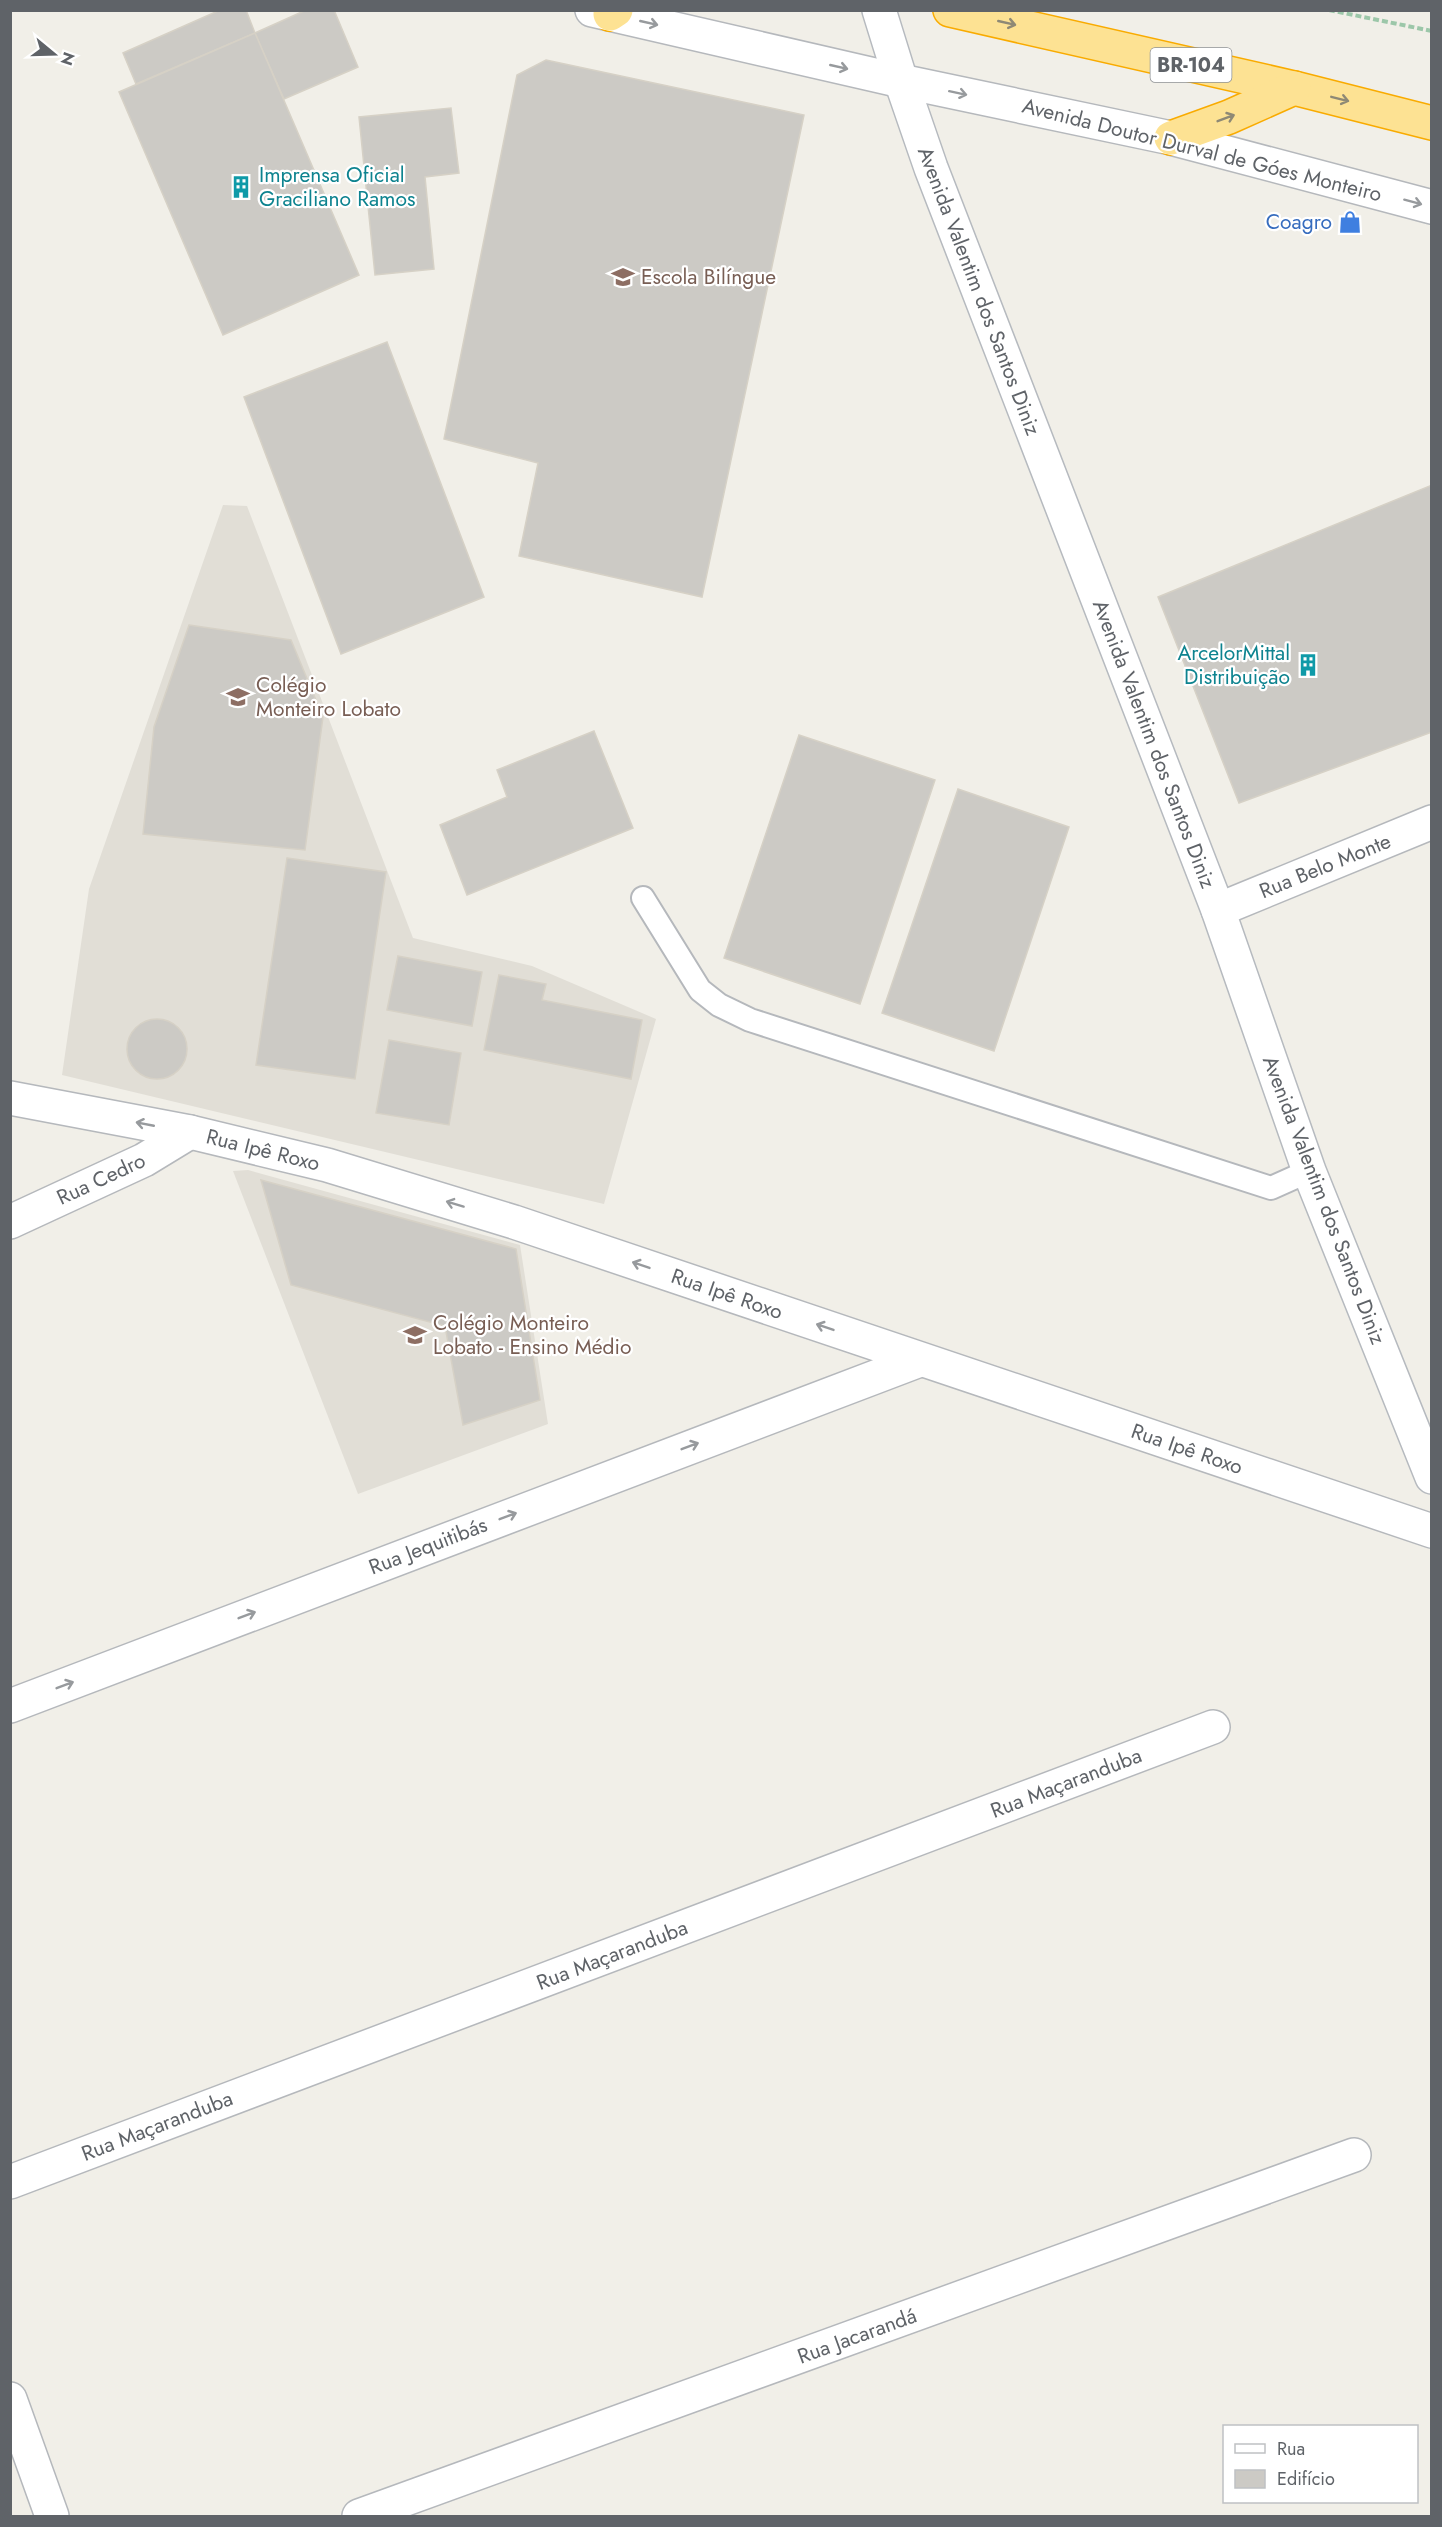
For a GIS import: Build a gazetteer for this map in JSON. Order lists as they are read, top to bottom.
{
  "streets": {
    "highway": ["BR-104"],
    "street": [
      "Avenida Doutor Durval de Góes Monteiro",
      "Avenida Valentim dos Santos Diniz",
      "Rua Belo Monte",
      "Rua Ipê Roxo",
      "Rua Cedro",
      "Rua Jequitibás",
      "Rua Maçaranduba",
      "Rua Jacarandá"
    ]
  },
  "crossings": [
    ["Avenida Doutor Durval de Góes Monteiro", "Avenida Valentim dos Santos Diniz"],
    ["Avenida Valentim dos Santos Diniz", "Rua Belo Monte"],
    ["Rua Ipê Roxo", "Rua Cedro"],
    ["Rua Ipê Roxo", "Rua Jequitibás"]
  ],
  "one_way": ["Avenida Doutor Durval de Góes Monteiro", "Rua Ipê Roxo", "Rua Jequitibás"],
  "places": {
    "building": ["Imprensa Oficial Graciliano Ramos", "ArcelorMittal Distribuição"],
    "shop": ["Coagro"],
    "school or university": ["Escola Bilíngue", "Colégio Monteiro Lobato", "Colégio Monteiro Lobato - Ensino Médio"]
  },
  "legend": ["Rua", "Edifício"],
  "north": "right"
}
